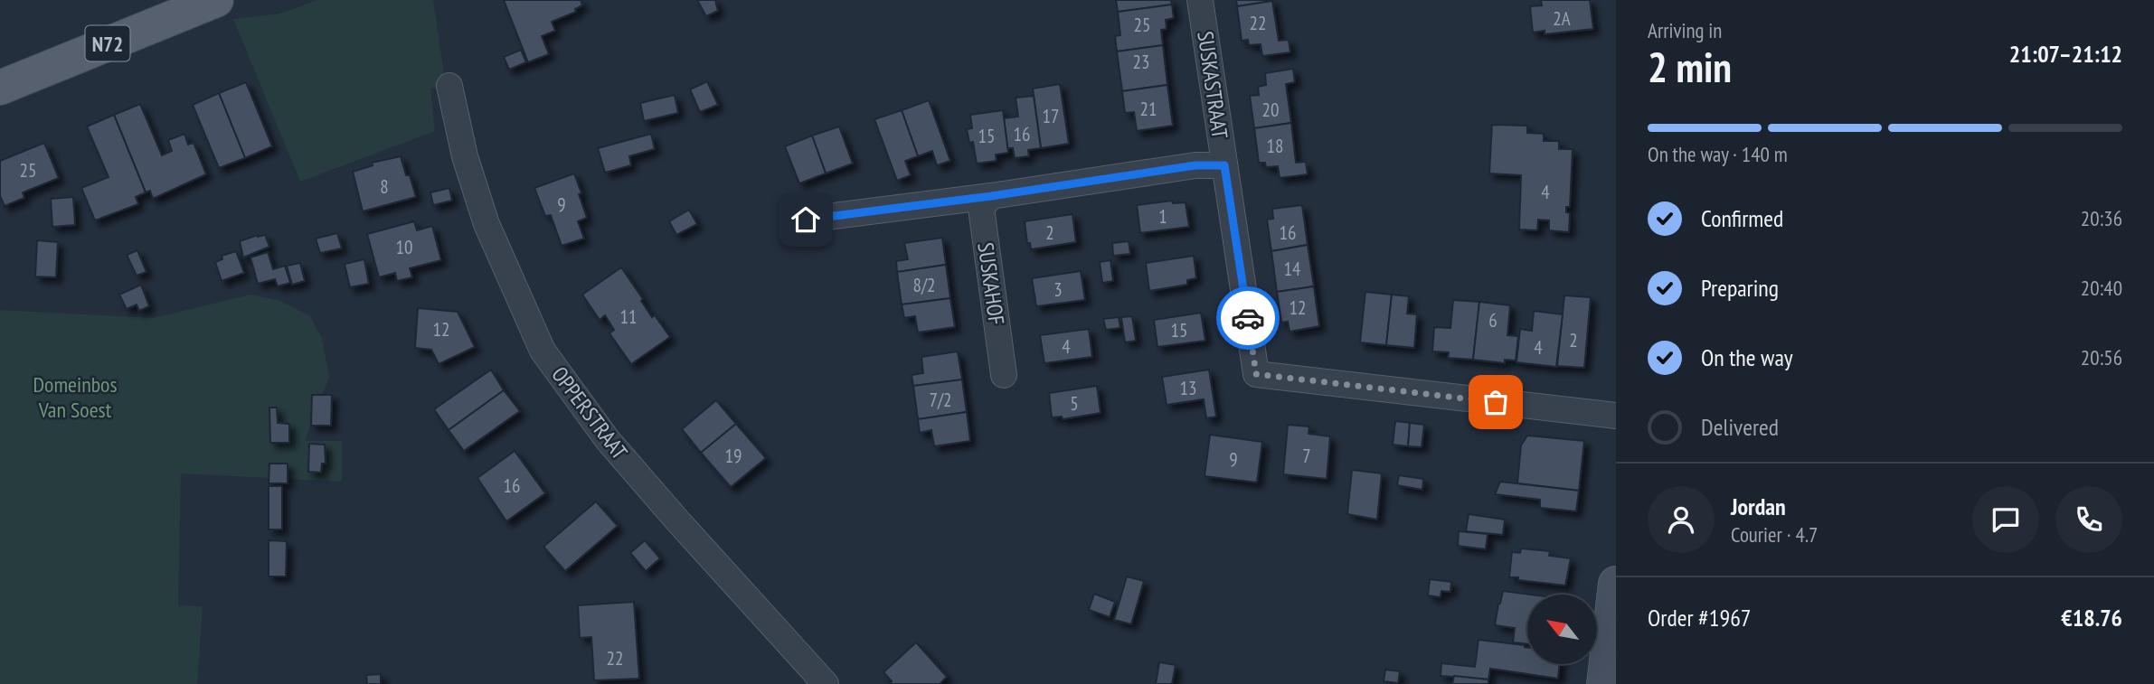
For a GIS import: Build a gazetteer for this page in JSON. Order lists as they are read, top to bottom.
{
  "streets": {
    "main road": ["N72"],
    "street": ["SUSKASTRAAT", "SUSKAHOF", "OPPERSTRAAT"]
  },
  "parks": ["Domeinbos Van Soest"],
  "house_numbers": [
    "2A",
    "22",
    "25",
    "23",
    "21",
    "20",
    "17",
    "16",
    "15",
    "18",
    "25",
    "8",
    "4",
    "9",
    "1",
    "2",
    "16",
    "10",
    "14",
    "8/2",
    "3",
    "12",
    "11",
    "6",
    "12",
    "15",
    "2",
    "4",
    "4",
    "13",
    "7/2",
    "5",
    "19",
    "7",
    "9",
    "16",
    "22"
  ],
  "north": "top left",
  "page": {
    "heading": ["2 min", "Arriving in", "21:07–21:12"],
    "panel": [
      "Jordan",
      "Courier · 4.7",
      "Order #1967",
      "€18.76"
    ],
    "bar": "On the way · 140 m",
    "list": [
      ["Confirmed", "20:36"],
      ["Preparing", "20:40"],
      ["On the way", "20:56"],
      "Delivered"
    ]
  }
}
